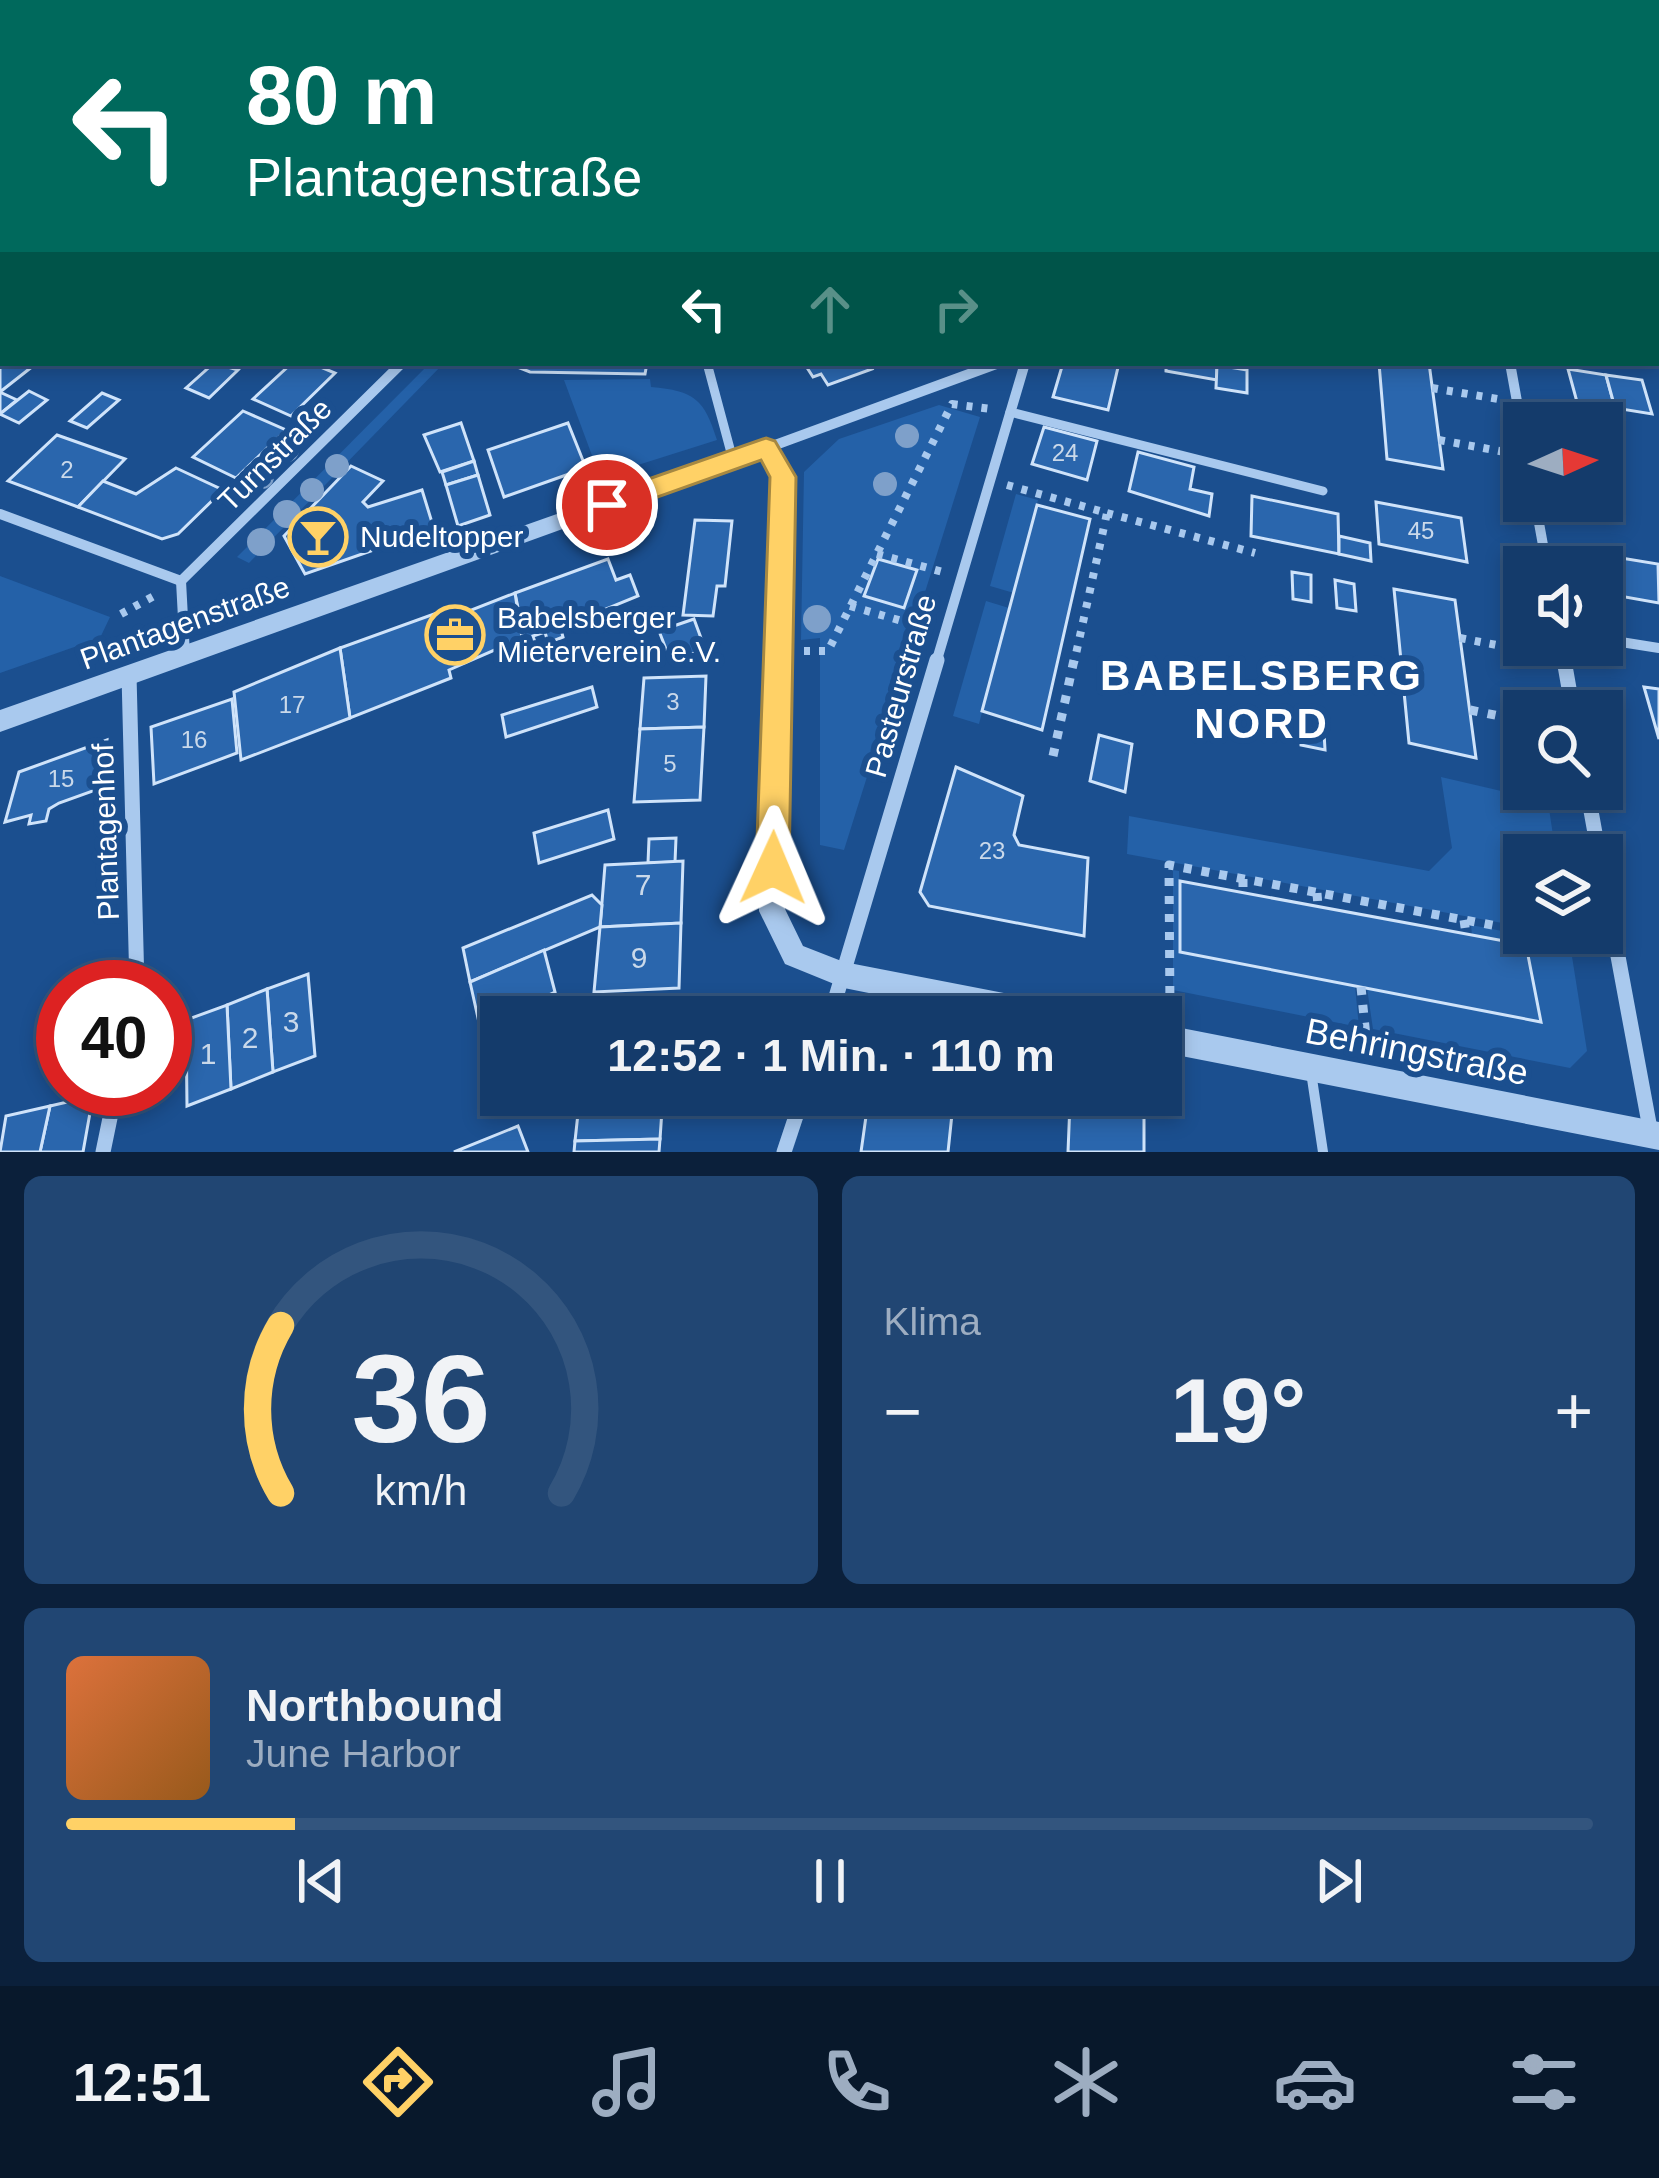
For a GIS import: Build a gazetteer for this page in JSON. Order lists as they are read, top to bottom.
{
  "streets": {
    "street": [
      "Turnstraße",
      "Plantagenstraße",
      "Pasteurstraße",
      "Plantagenhof",
      "Behringstraße"
    ]
  },
  "crossings": [
    ["Plantagenstraße", "Plantagenhof"]
  ],
  "districts": ["BABELSBERG NORD"],
  "places": {
    "bar": ["Nudeltopper"],
    "office": ["Babelsberger Mieterverein e.V."]
  },
  "house_numbers": [
    "24",
    "2",
    "45",
    "3",
    "17",
    "16",
    "5",
    "15",
    "23",
    "7",
    "9",
    "3",
    "2",
    "1"
  ],
  "north": "right",
  "page": {
    "turn": ["80 m", "Plantagenstraße"],
    "limit": "40",
    "trip": "12:52 · 1 Min. · 110 m",
    "tile": "Klima",
    "heat": ["−", "19°", "+"],
    "song": ["Northbound", "June Harbor"],
    "tabs": "12:51",
    "gauge": ["36", "km/h"]
  }
}
